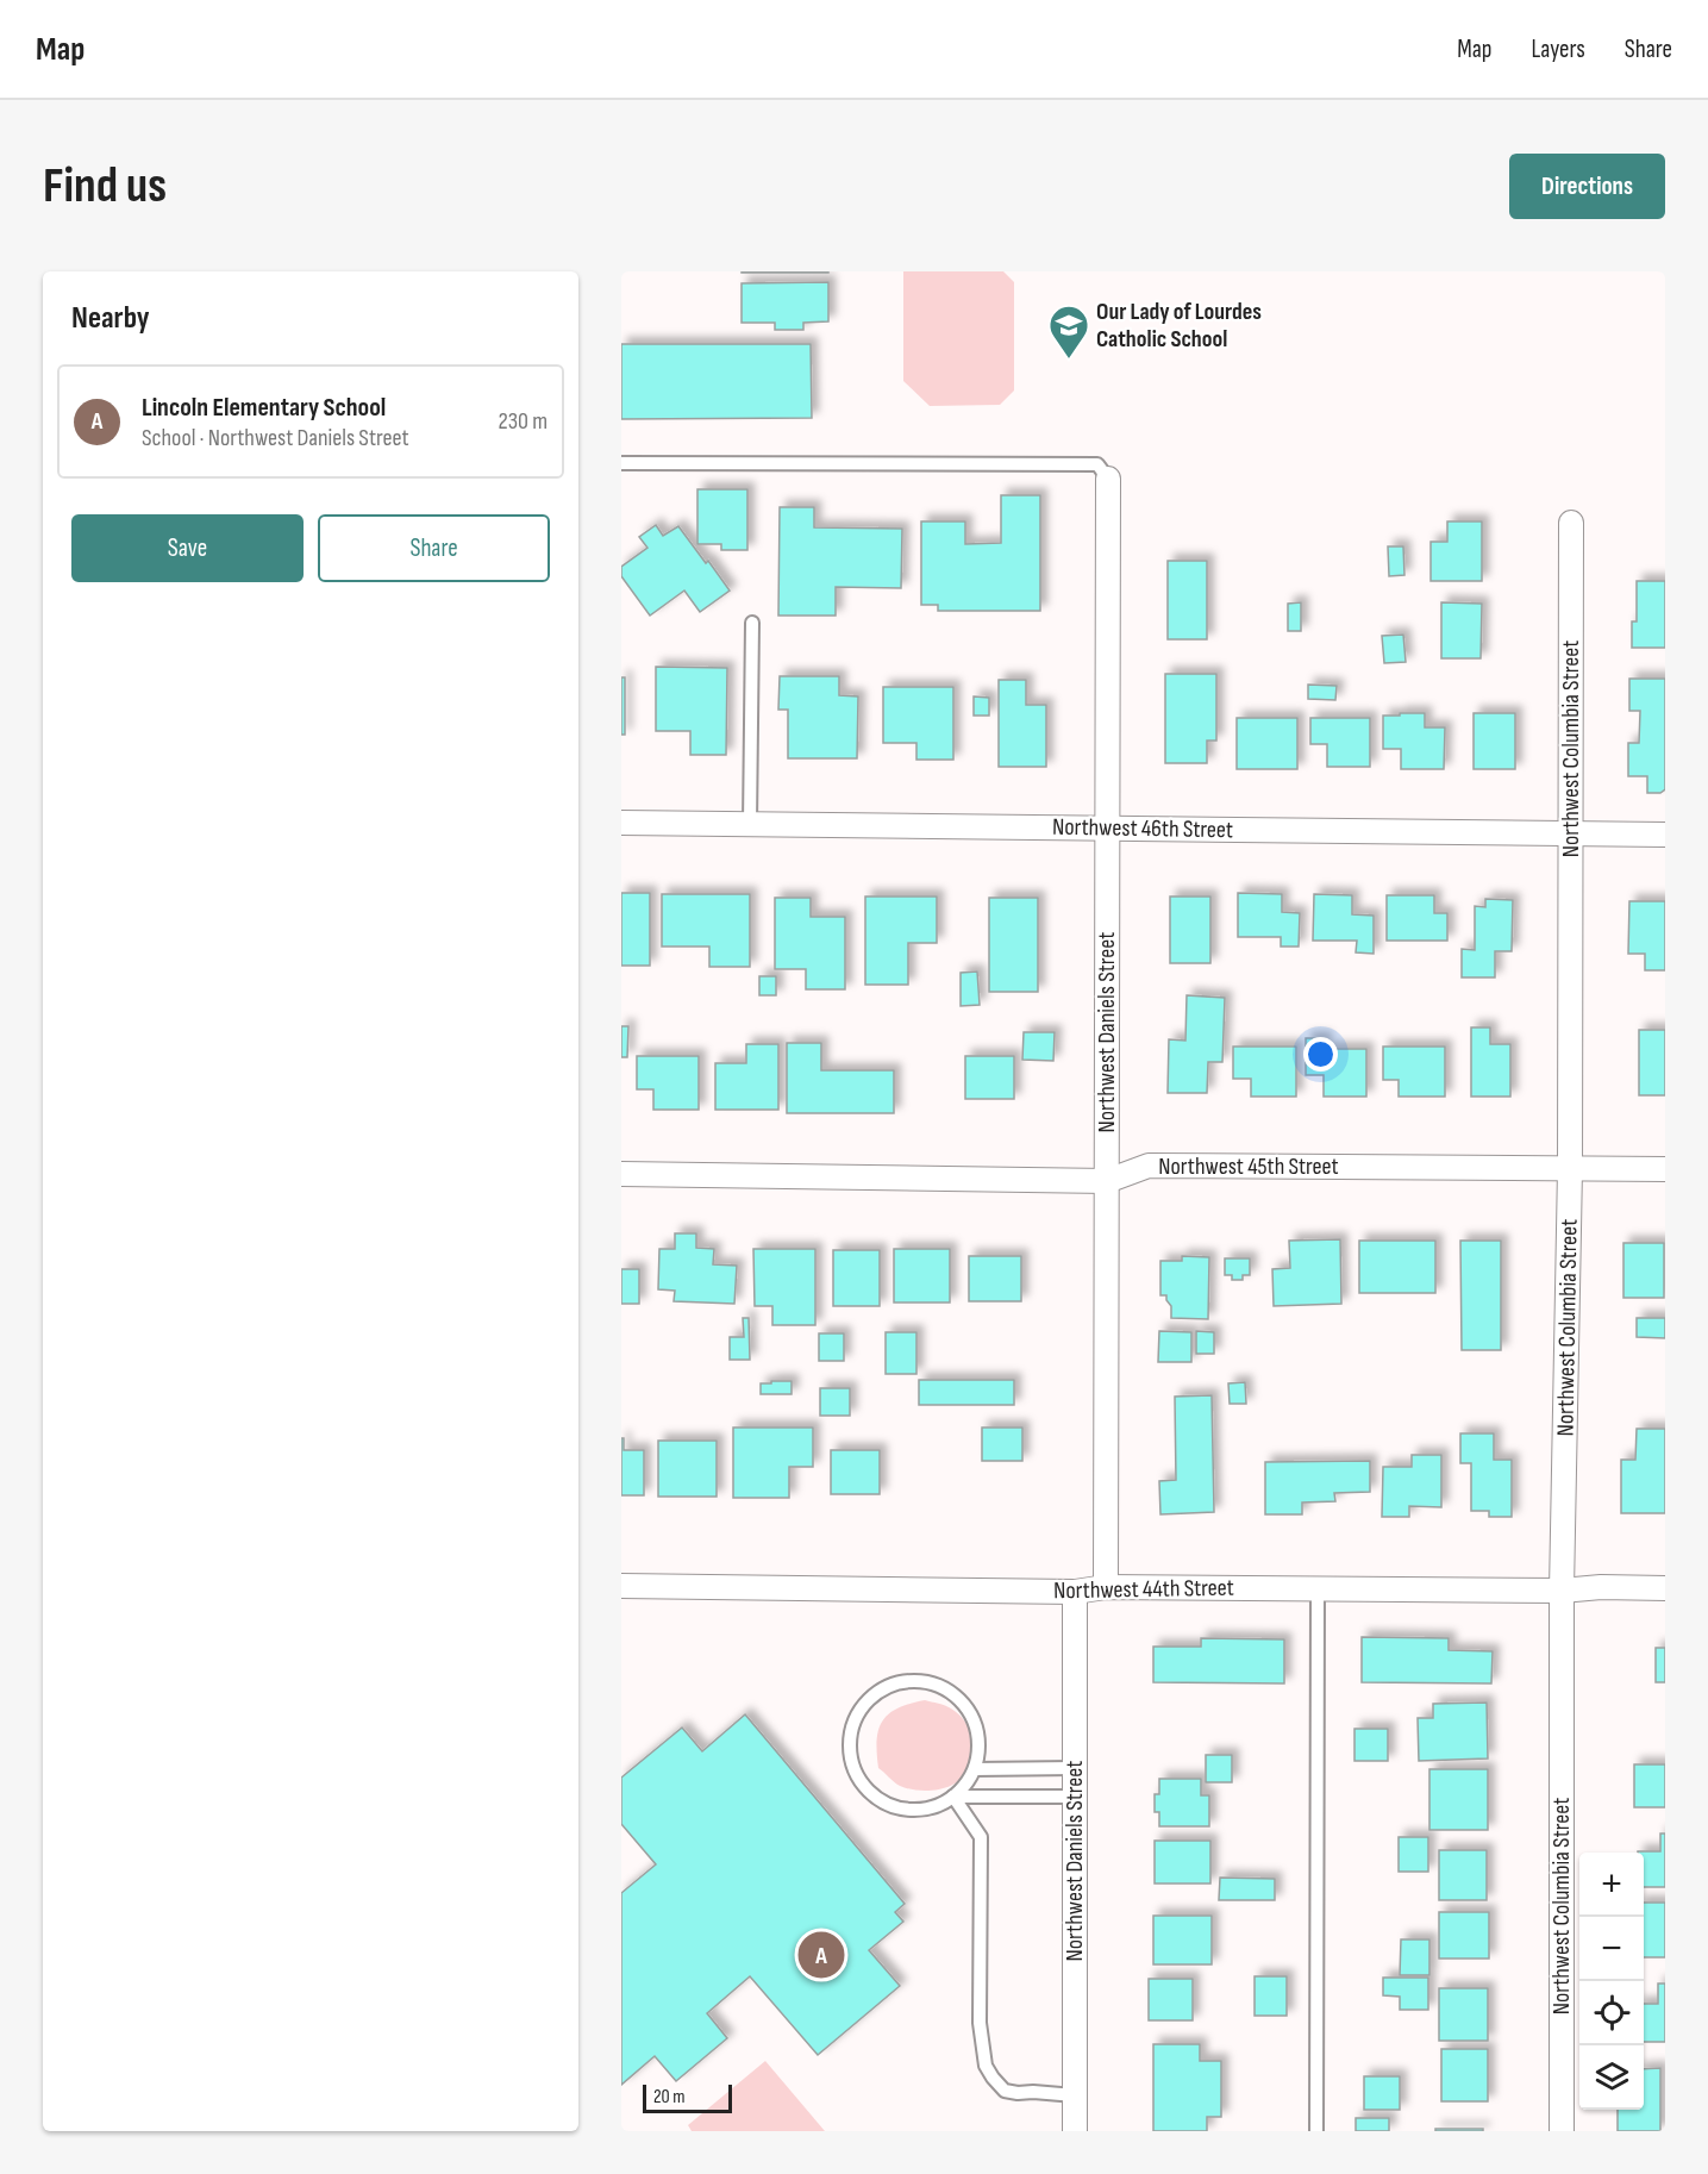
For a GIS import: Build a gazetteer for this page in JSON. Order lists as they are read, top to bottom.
{
  "streets": {
    "street": [
      "Northwest Columbia Street",
      "Northwest 46th Street",
      "Northwest Daniels Street",
      "Northwest 45th Street",
      "Northwest 44th Street"
    ]
  },
  "crossings": [
    ["Northwest Columbia Street", "Northwest 46th Street"],
    ["Northwest Columbia Street", "Northwest 45th Street"],
    ["Northwest Columbia Street", "Northwest 44th Street"],
    ["Northwest 46th Street", "Northwest Daniels Street"],
    ["Northwest Daniels Street", "Northwest 45th Street"],
    ["Northwest Daniels Street", "Northwest 44th Street"]
  ],
  "places": {
    "school or university": ["Our Lady of Lourdes Catholic School"]
  },
  "scale_bar": "20 m",
  "page": {
    "header": "Map",
    "nav": ["Map", "Layers", "Share"],
    "buttons": [
      "Directions",
      ["Save", "Share"]
    ],
    "title": "Find us",
    "heading": "Nearby",
    "list": [
      {
        "mark": "A",
        "name": "Lincoln Elementary School",
        "note": "School · Northwest Daniels Street",
        "value": "230 m"
      }
    ],
    "map_buttons": ["+", "−"],
    "pins": "A",
    "scale": "20 m"
  }
}
